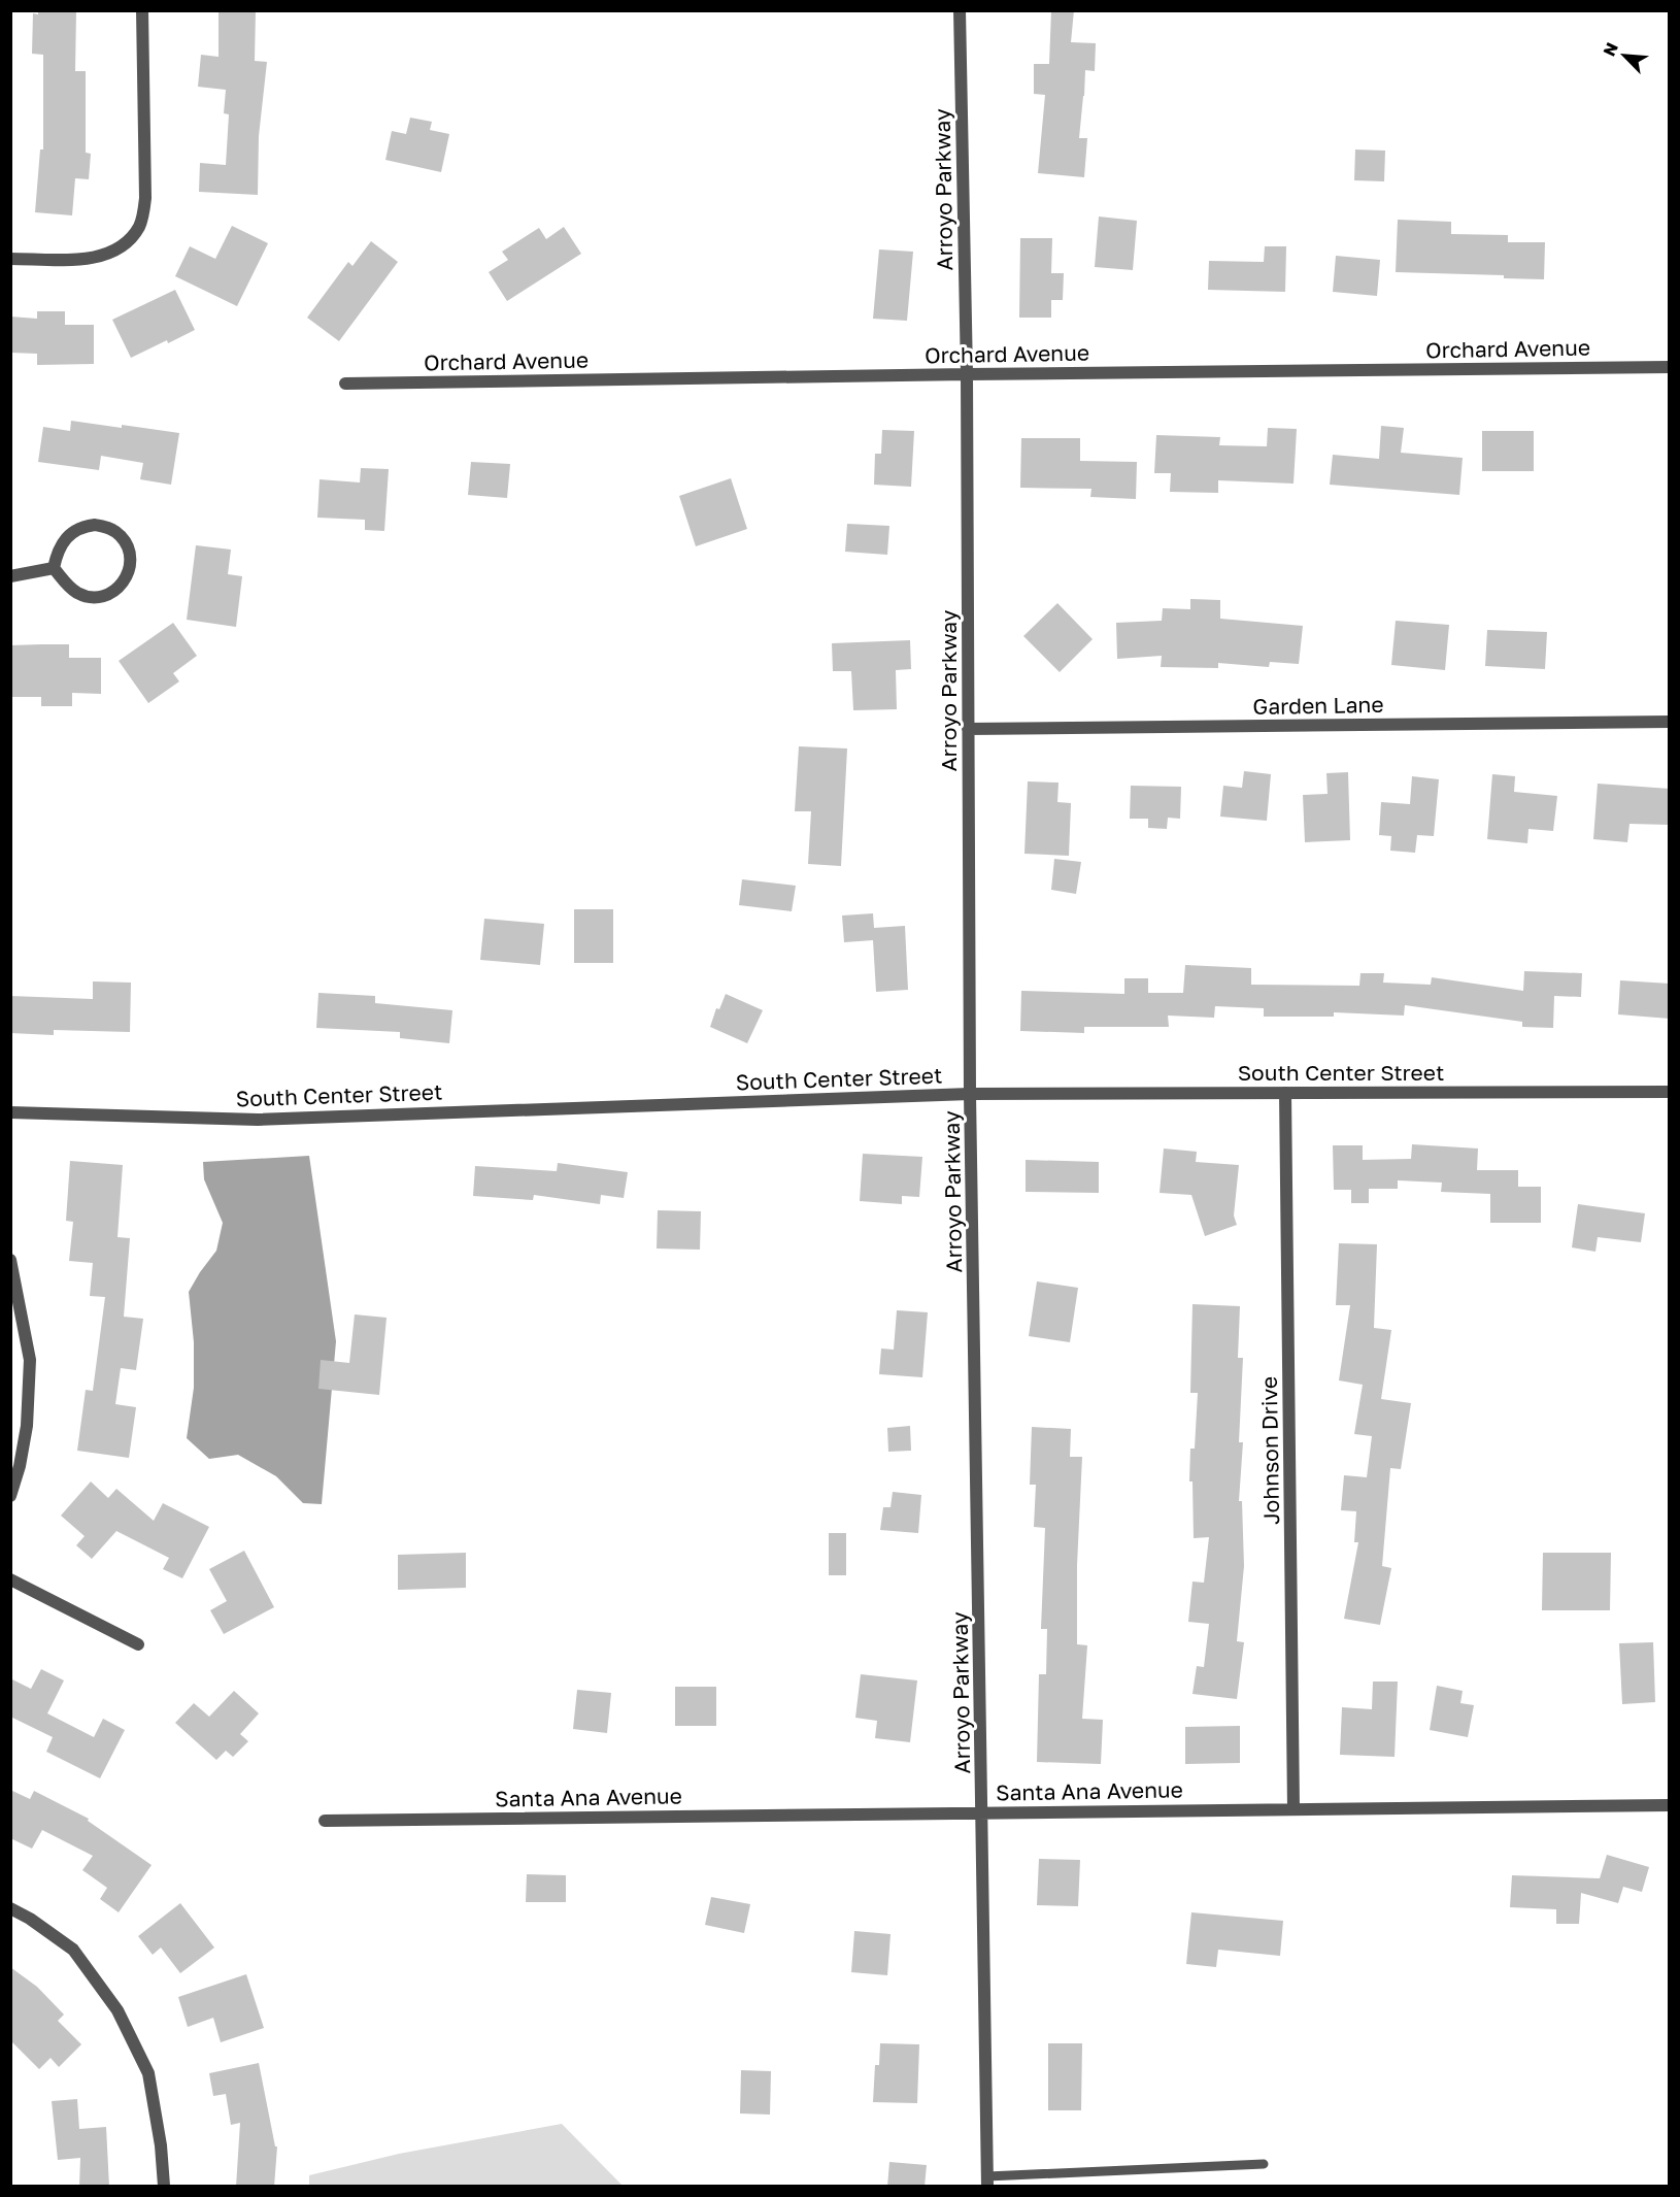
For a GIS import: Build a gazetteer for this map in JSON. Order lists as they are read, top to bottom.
{
  "streets": {
    "street": [
      "Arroyo Parkway",
      "Orchard Avenue",
      "Garden Lane",
      "South Center Street",
      "Johnson Drive",
      "Santa Ana Avenue"
    ]
  },
  "crossings": [
    ["Arroyo Parkway", "Orchard Avenue"],
    ["Arroyo Parkway", "Garden Lane"],
    ["Arroyo Parkway", "South Center Street"],
    ["Arroyo Parkway", "Santa Ana Avenue"],
    ["South Center Street", "Johnson Drive"],
    ["Johnson Drive", "Santa Ana Avenue"]
  ],
  "north": "top left"
}
